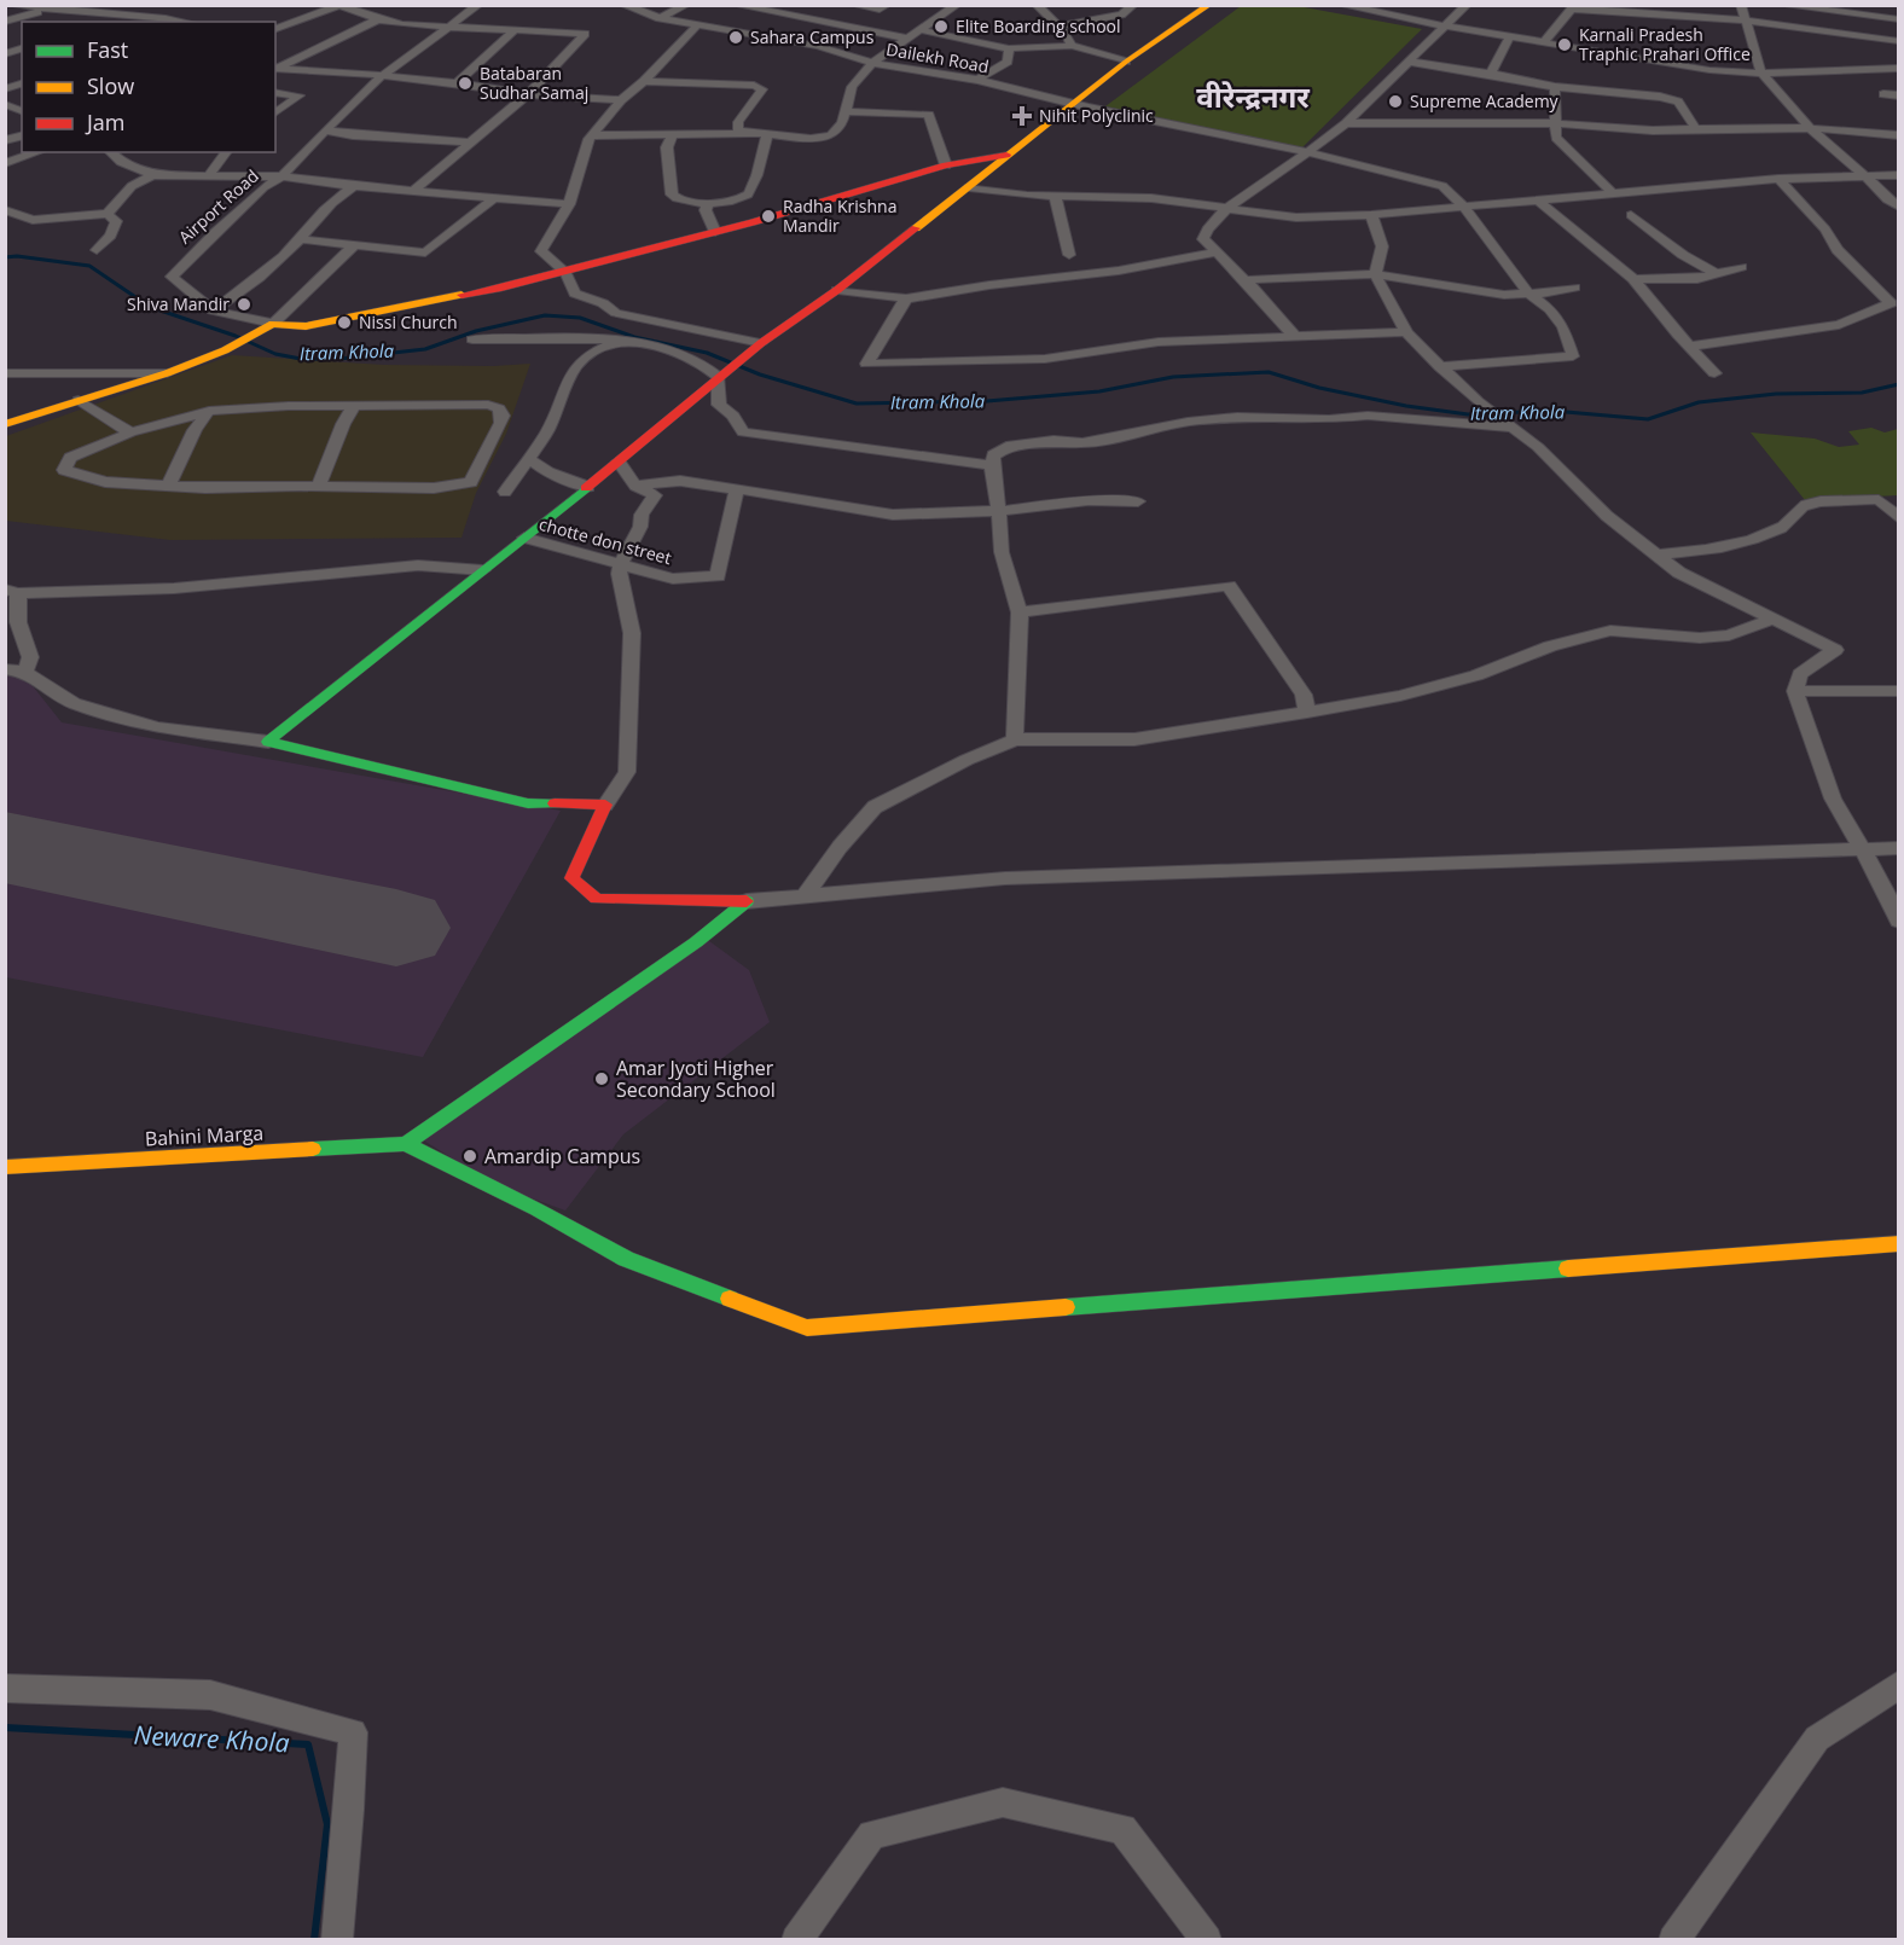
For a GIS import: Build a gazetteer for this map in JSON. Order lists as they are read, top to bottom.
{
  "streets": {
    "street": [
      "Dailekh Road",
      "Airport Road",
      "chotte don street",
      "Bahini Marga"
    ]
  },
  "districts": ["वीरेन्द्रनगर"],
  "water": ["Itram Khola", "Neware Khola"],
  "places": {
    "other": [
      "Elite Boarding school",
      "Sahara Campus",
      "Karnali Pradesh Traphic Prahari Office",
      "Batabaran Sudhar Samaj",
      "Supreme Academy",
      "Radha Krishna Mandir",
      "Shiva Mandir",
      "Nissi Church",
      "Amar Jyoti Higher Secondary School",
      "Amardip Campus"
    ],
    "health": ["Nihit Polyclinic"]
  },
  "legend": ["Fast", "Slow", "Jam"]
}
